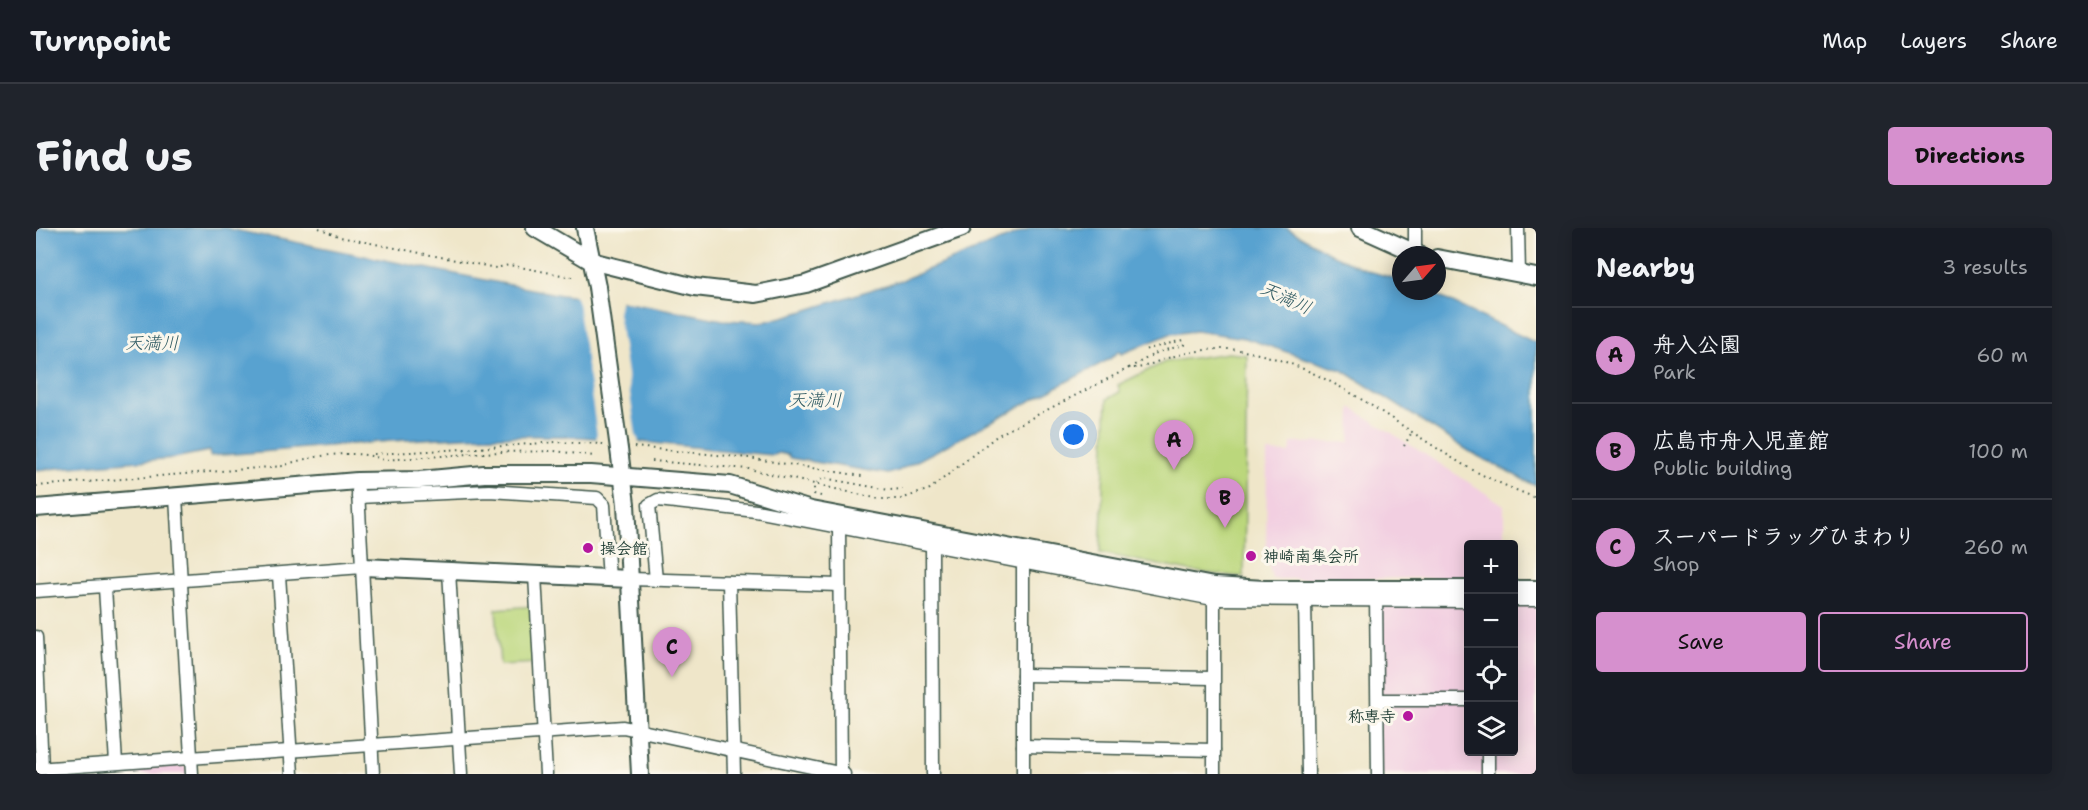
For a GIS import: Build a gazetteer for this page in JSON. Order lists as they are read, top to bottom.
{
  "water": ["天満川"],
  "places": ["操会館", "神崎南集会所", "称専寺"],
  "north": "top right",
  "page": {
    "header": "Turnpoint",
    "nav": ["Map", "Layers", "Share"],
    "buttons": [
      "Directions",
      ["Save", "Share"]
    ],
    "title": "Find us",
    "heading": ["Nearby", "3 results"],
    "list": [
      {
        "mark": "A",
        "name": "舟入公園",
        "note": "Park",
        "value": "60 m"
      },
      {
        "mark": "B",
        "name": "広島市舟入児童館",
        "note": "Public building",
        "value": "100 m"
      },
      {
        "mark": "C",
        "name": "スーパードラッグひまわり",
        "note": "Shop",
        "value": "260 m"
      }
    ],
    "pins": ["A", "B", "C"],
    "map_buttons": ["+", "−"]
  }
}
